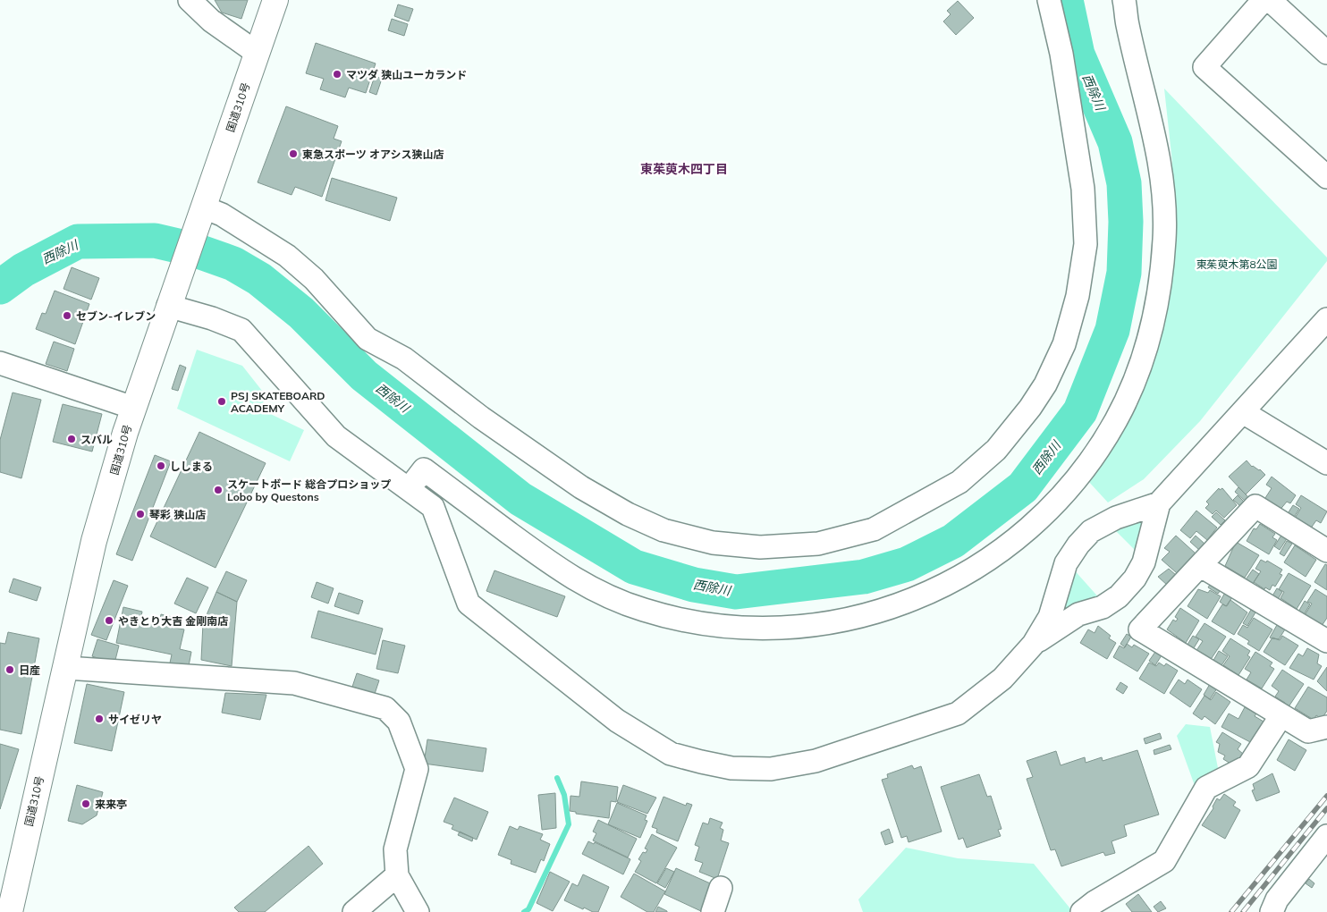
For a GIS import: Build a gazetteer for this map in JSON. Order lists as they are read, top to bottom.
{
  "streets": {
    "highway": ["国道310号"]
  },
  "districts": ["東茱萸木四丁目"],
  "water": ["西除川"],
  "parks": ["東茱萸木第8公園"],
  "places": [
    "マツダ 狭山ユーカランド",
    "東急スポーツ オアシス狭山店",
    "セブン-イレブン",
    "PSJ SKATEBOARD ACADEMY",
    "スバル",
    "ししまる",
    "スケートボード 総合プロショップ Lobo by Questons",
    "琴彩 狭山店",
    "やきとり大吉 金剛南店",
    "日産",
    "サイゼリヤ",
    "来来亭"
  ]
}
